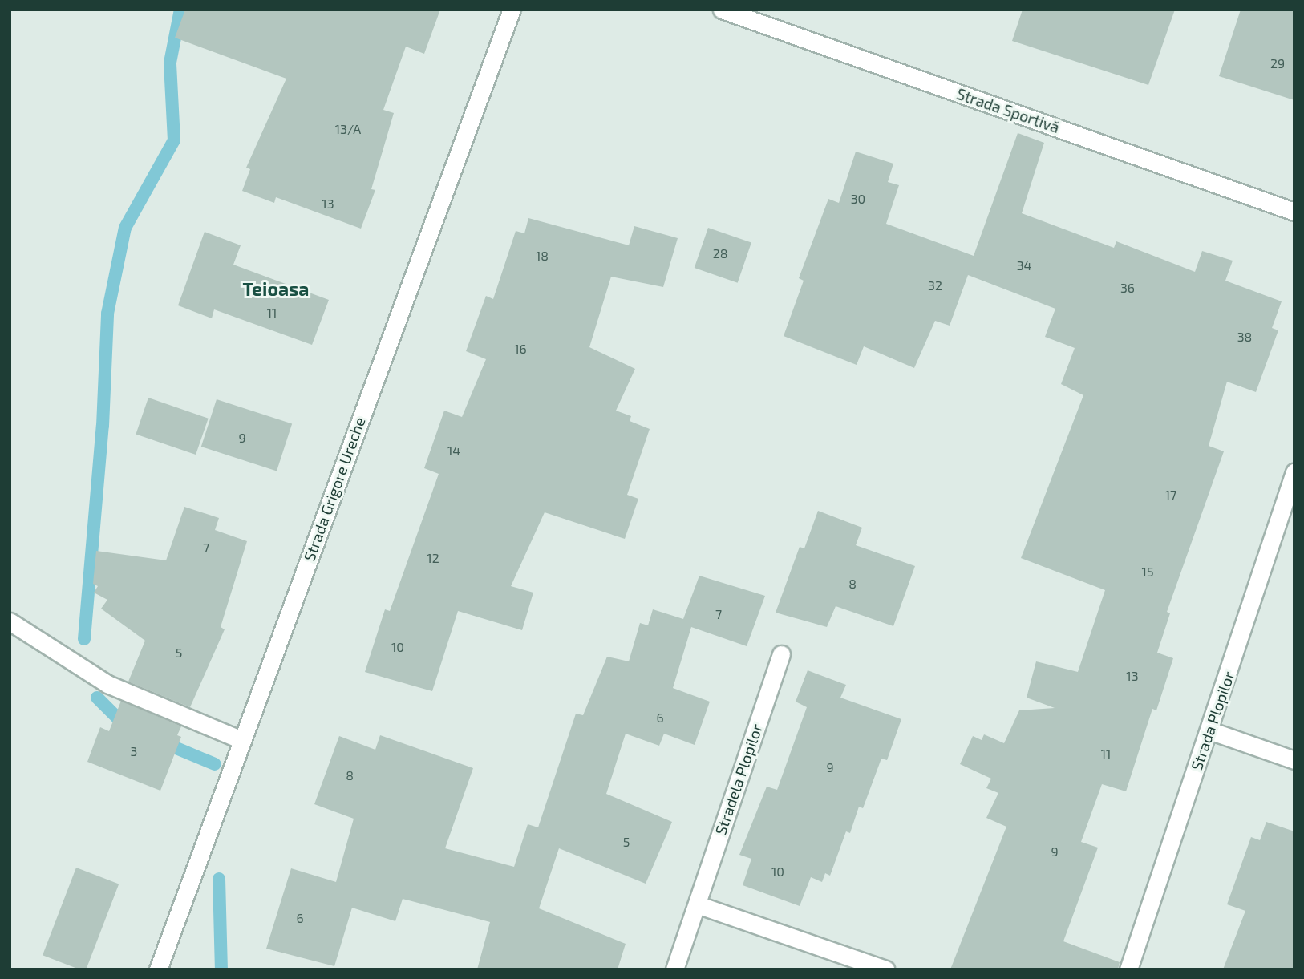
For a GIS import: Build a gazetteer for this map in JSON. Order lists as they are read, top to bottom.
{
  "streets": {
    "street": [
      "Strada Sportivă",
      "Strada Grigore Ureche",
      "Strada Plopilor",
      "Stradela Plopilor"
    ]
  },
  "districts": ["Teioasa"],
  "house_numbers": [
    "29",
    "13/A",
    "30",
    "13",
    "28",
    "18",
    "34",
    "32",
    "36",
    "11",
    "38",
    "16",
    "9",
    "14",
    "17",
    "7",
    "12",
    "15",
    "8",
    "7",
    "10",
    "5",
    "13",
    "6",
    "3",
    "11",
    "9",
    "8",
    "5",
    "9",
    "10",
    "6"
  ]
}
